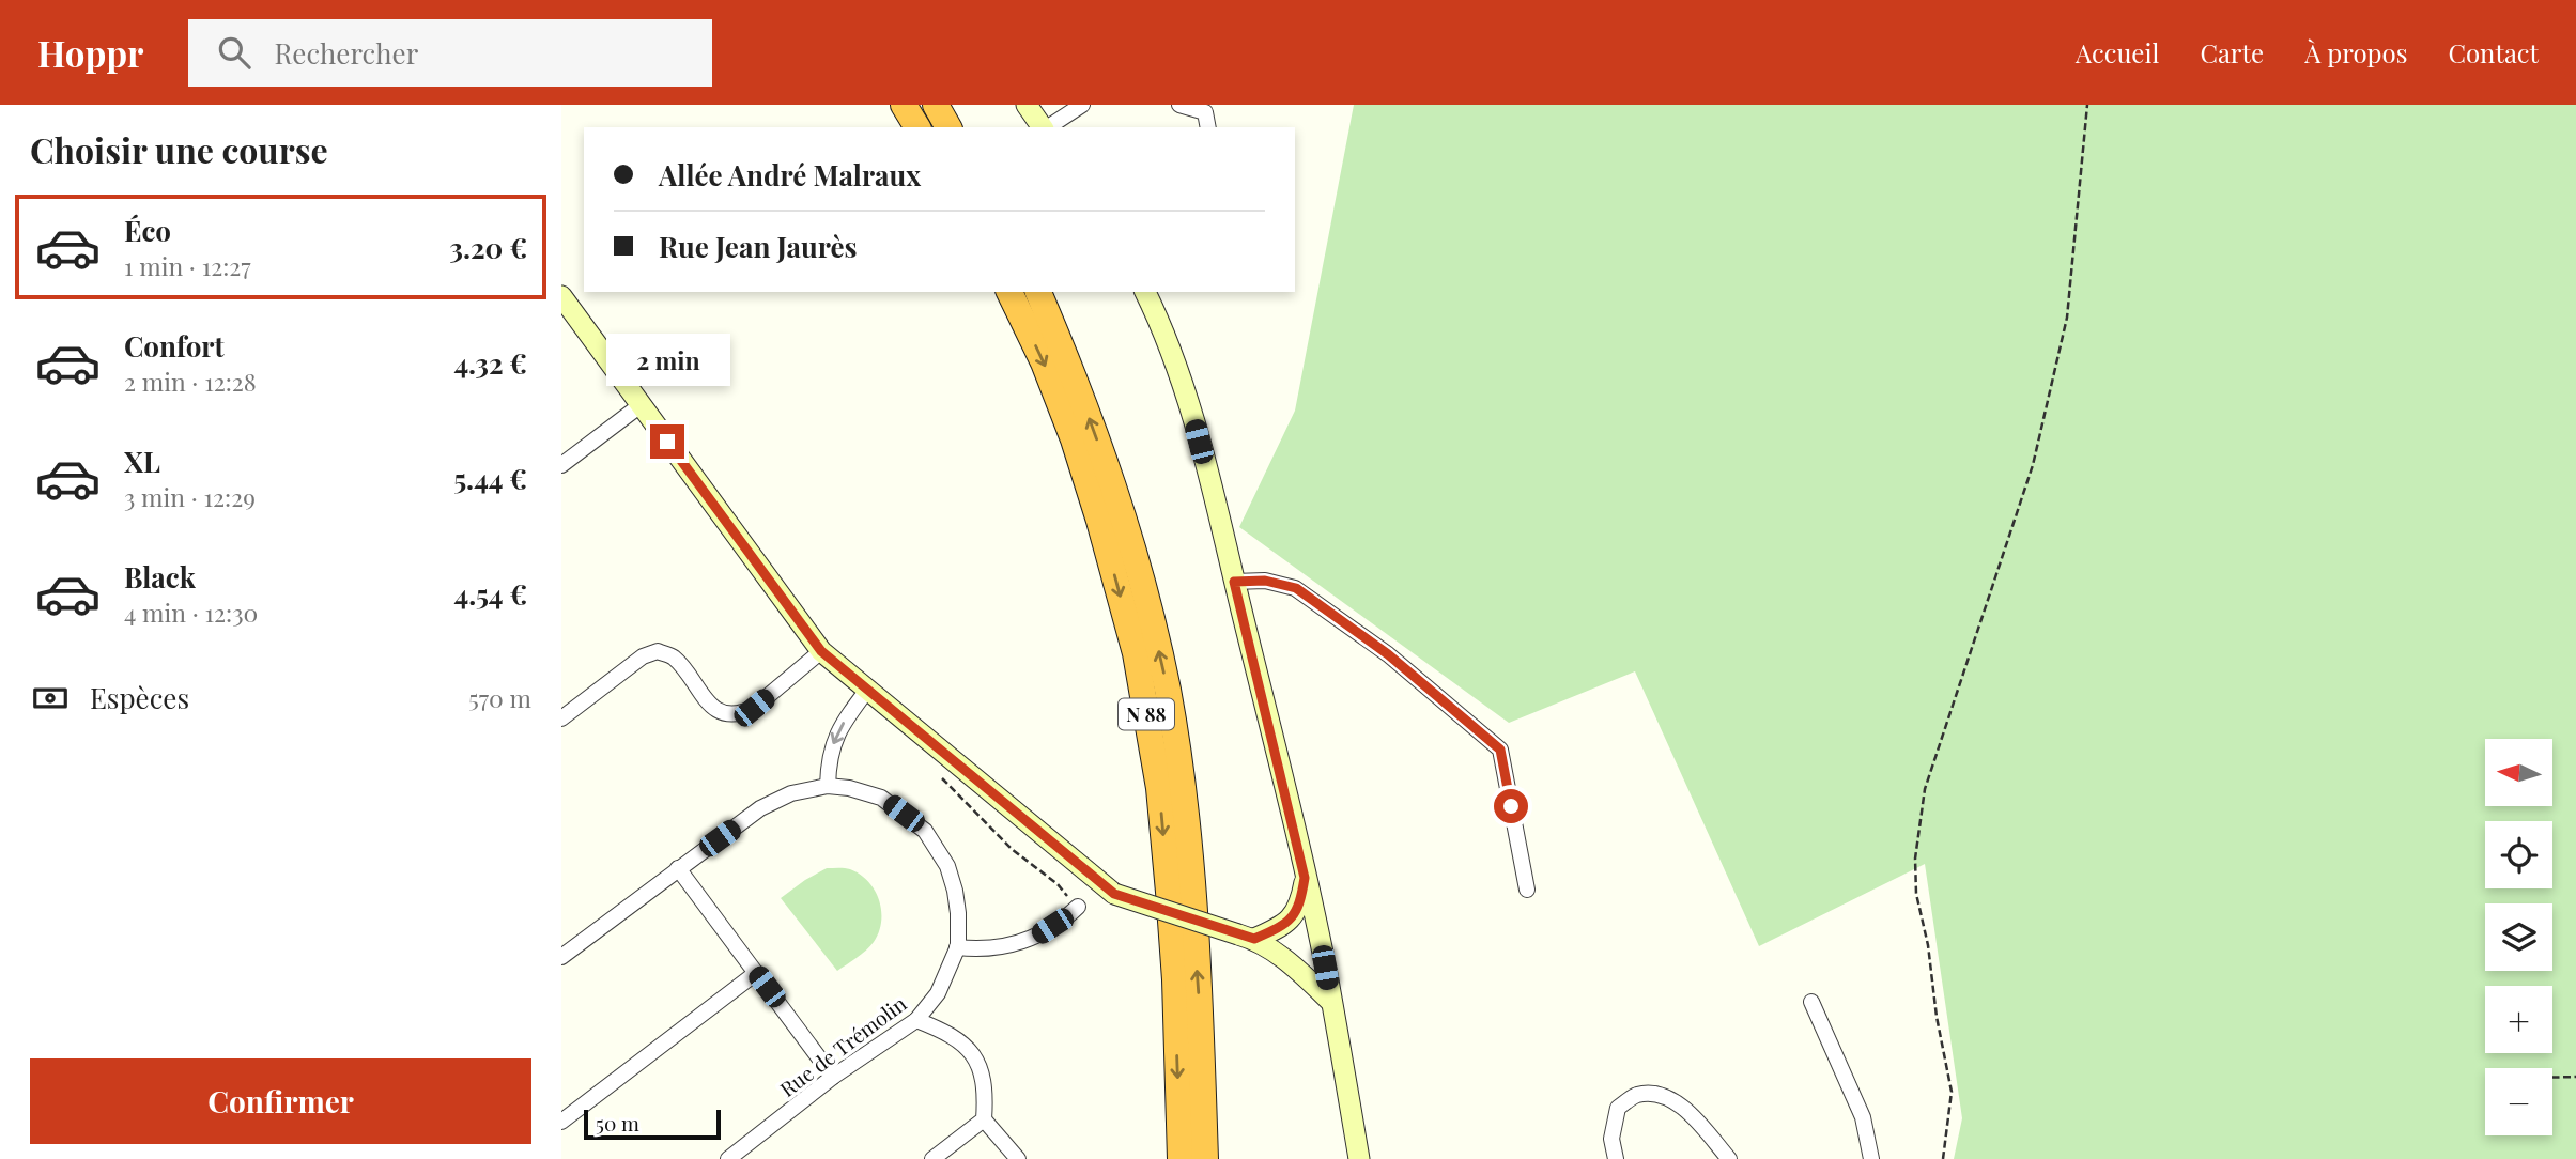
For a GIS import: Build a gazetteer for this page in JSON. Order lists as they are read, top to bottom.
{
  "streets": {
    "highway": ["N 88"],
    "street": ["Rue de Trémolin"]
  },
  "scale_bar": "50 m",
  "north": "left",
  "page": {
    "header": "Hoppr",
    "search": "Rechercher",
    "nav": [
      "Accueil",
      "Carte",
      "À propos",
      "Contact"
    ],
    "heading": "Choisir une course",
    "banner": ["Allée André Malraux", "Rue Jean Jaurès"],
    "list": [
      {
        "name": "Éco",
        "note": "1 min · 12:27",
        "value": "3.20 €"
      },
      {
        "name": "Confort",
        "note": "2 min · 12:28",
        "value": "4.32 €"
      },
      {
        "name": "XL",
        "note": "3 min · 12:29",
        "value": "5.44 €"
      },
      {
        "name": "Black",
        "note": "4 min · 12:30",
        "value": "4.54 €"
      }
    ],
    "bubble": "2 min",
    "pay": ["Espèces", "570 m"],
    "map_buttons": ["+", "−"],
    "buttons": "Confirmer",
    "scale": "50 m"
  }
}
